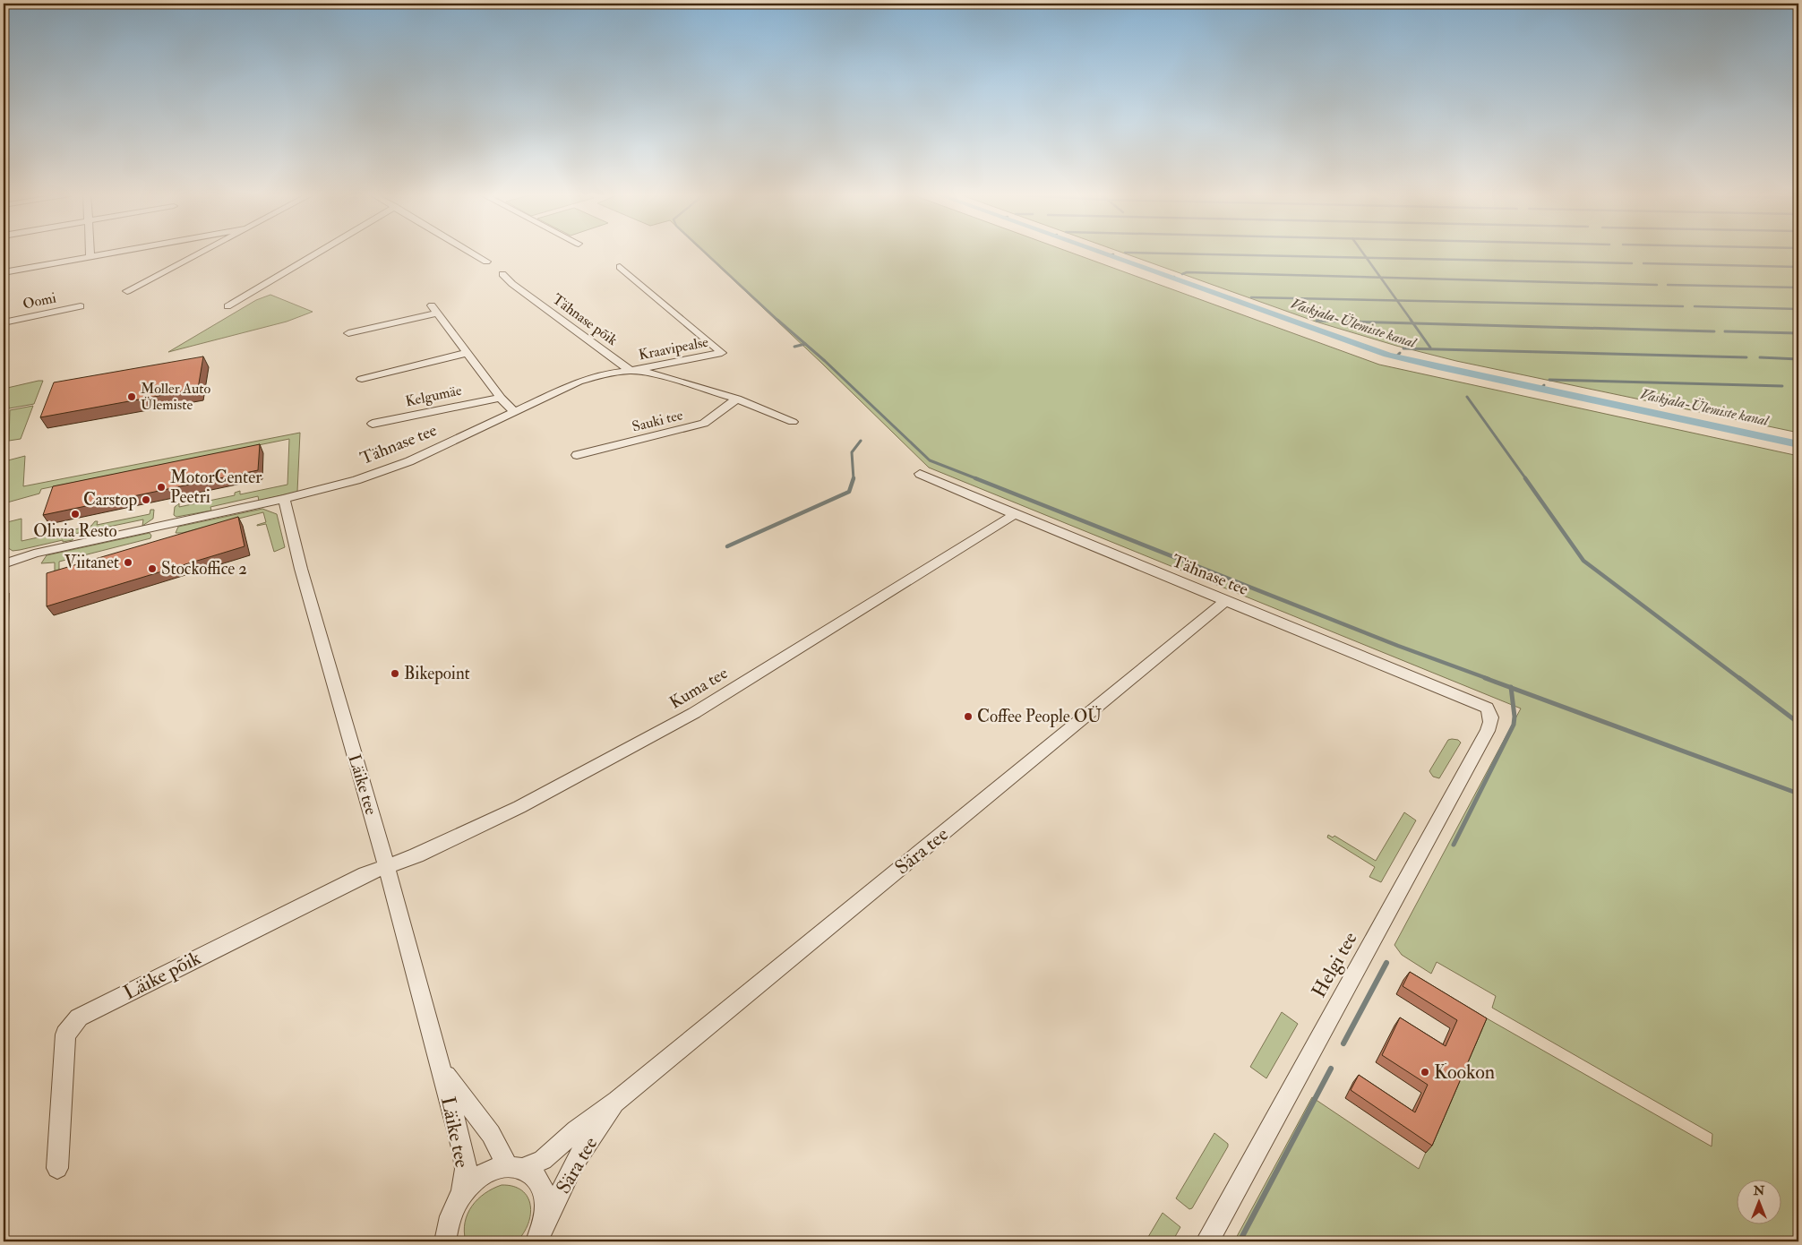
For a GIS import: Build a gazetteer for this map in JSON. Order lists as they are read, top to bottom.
{
  "streets": {
    "street": [
      "Oomi",
      "Tähnase põik",
      "Kraavipealse",
      "Kelgumäe",
      "Sauki tee",
      "Tähnase tee",
      "Kuma tee",
      "Läike tee",
      "Sära tee",
      "Helgi tee",
      "Läike põik"
    ]
  },
  "crossings": [
    ["Tähnase põik", "Kraavipealse"],
    ["Tähnase põik", "Tähnase tee"],
    ["Kraavipealse", "Tähnase tee"],
    ["Kelgumäe", "Tähnase tee"],
    ["Sauki tee", "Tähnase tee"],
    ["Tähnase tee", "Kuma tee"],
    ["Tähnase tee", "Läike tee"],
    ["Tähnase tee", "Sära tee"],
    ["Tähnase tee", "Helgi tee"],
    ["Kuma tee", "Läike tee"],
    ["Kuma tee", "Läike põik"],
    ["Läike tee", "Sära tee"],
    ["Läike tee", "Läike põik"]
  ],
  "water": ["Vaskjala-Ülemiste kanal"],
  "places": [
    "Moller Auto Ülemiste",
    "MotorCenter Peetri",
    "Carstop",
    "Olivia Resto",
    "Viitanet",
    "Stockoffice 2",
    "Bikepoint",
    "Coffee People OÜ",
    "Kookon"
  ],
  "north": "top"
}
